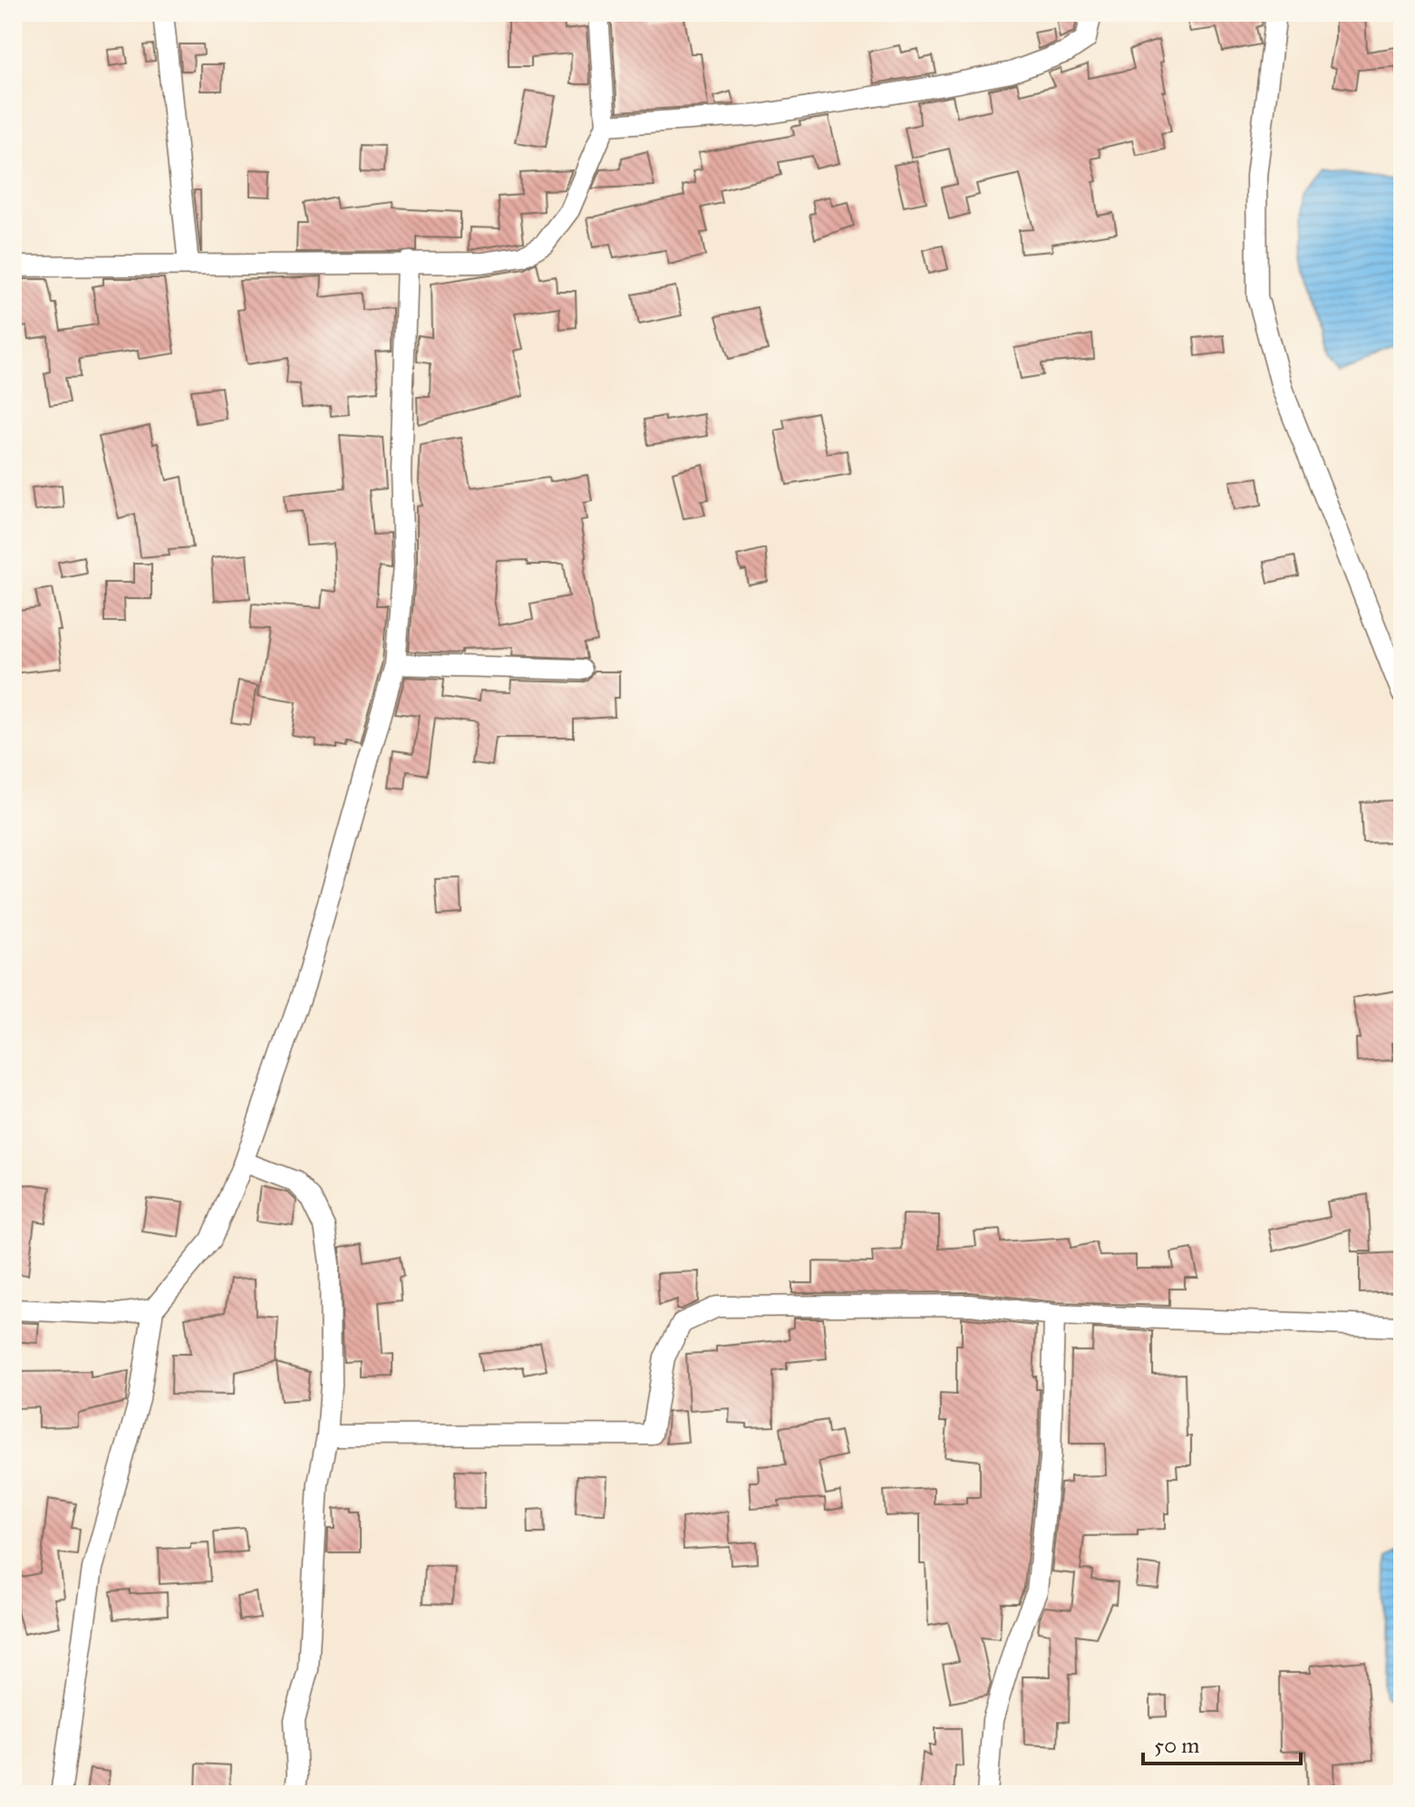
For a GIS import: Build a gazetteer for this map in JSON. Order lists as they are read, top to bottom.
{
  "scale_bar": "50 m"
}
